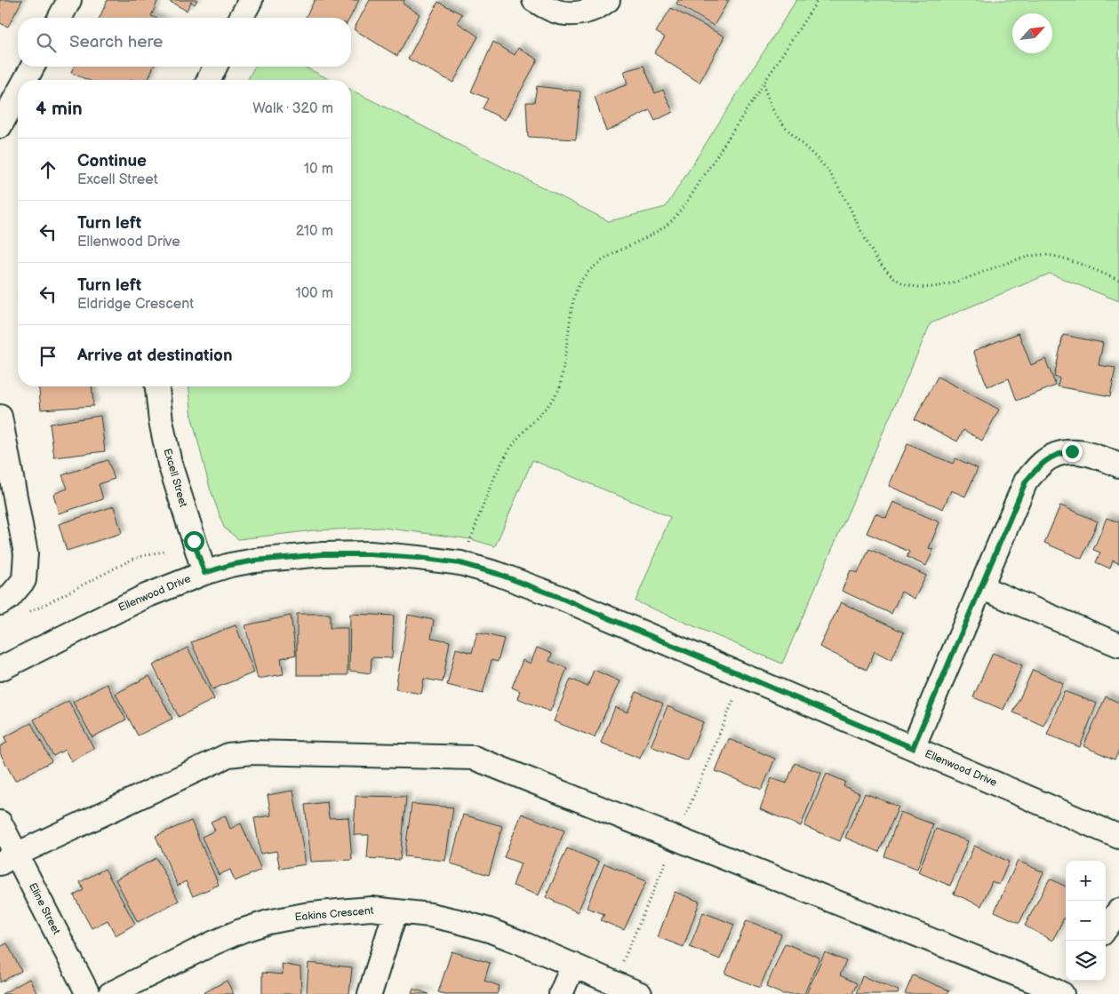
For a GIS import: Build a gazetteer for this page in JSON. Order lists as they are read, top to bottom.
{
  "streets": {
    "street": [
      "Excell Street",
      "Ellenwood Drive",
      "Eline Street",
      "Eakins Crescent"
    ]
  },
  "crossings": [
    ["Excell Street", "Ellenwood Drive"]
  ],
  "north": "top right",
  "page": {
    "search": "Search here",
    "heading": ["4 min", "Walk · 320 m"],
    "list": [
      ["Continue", "Excell Street", "10 m"],
      ["Turn left", "Ellenwood Drive", "210 m"],
      ["Turn left", "Eldridge Crescent", "100 m"],
      "Arrive at destination"
    ],
    "map_buttons": ["+", "−"]
  }
}
